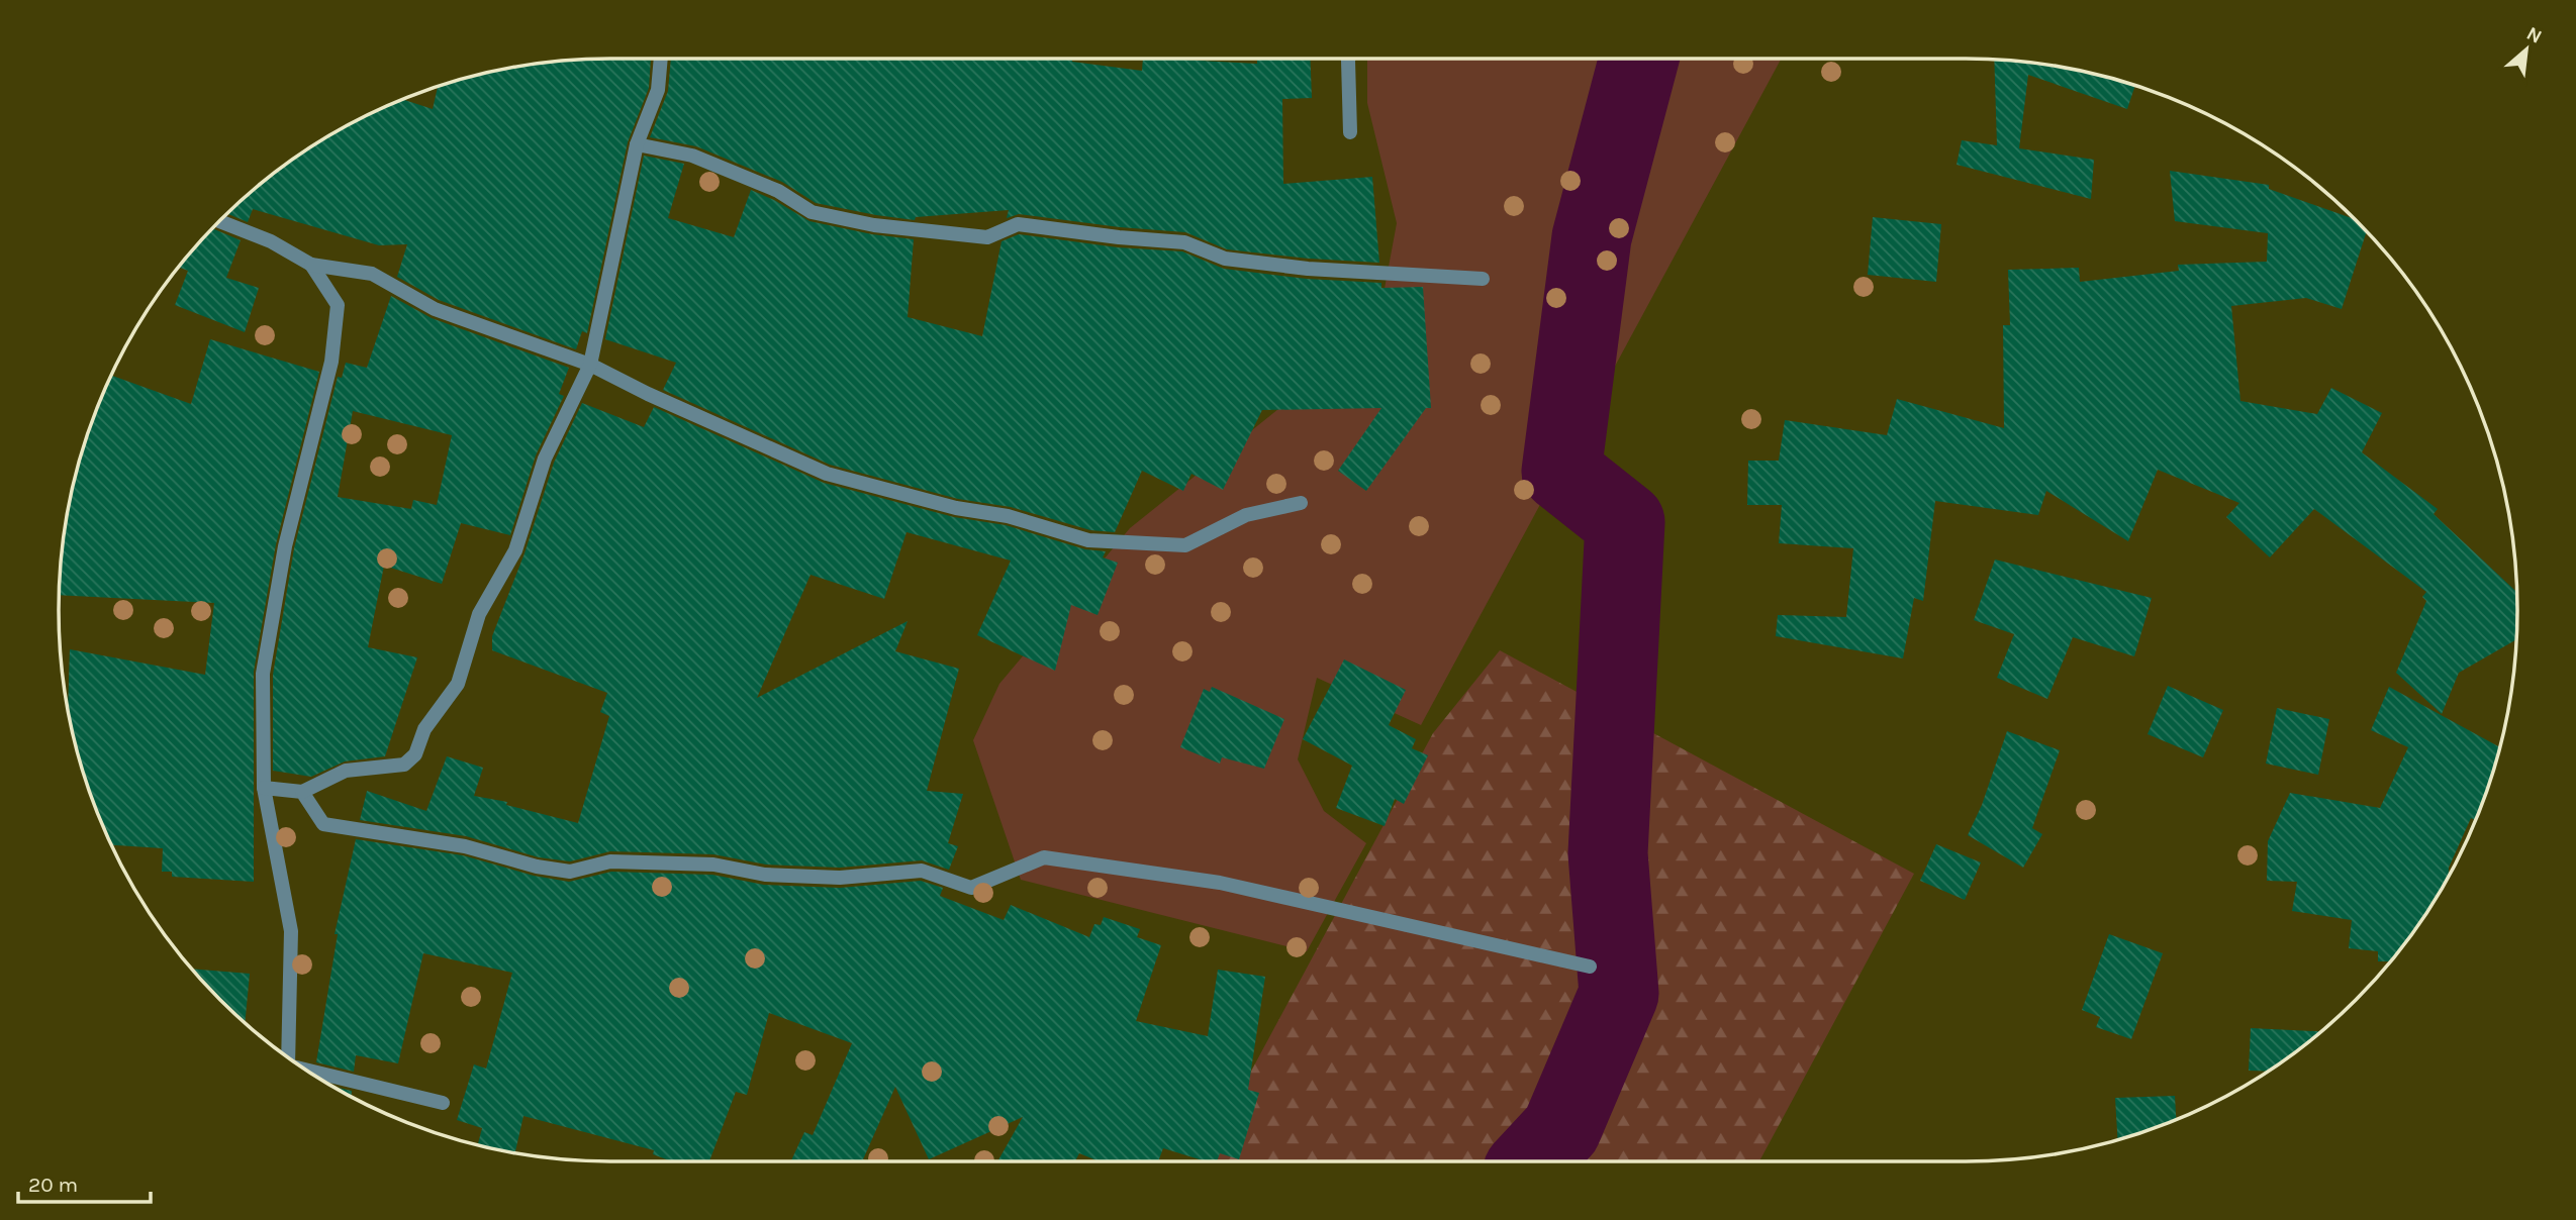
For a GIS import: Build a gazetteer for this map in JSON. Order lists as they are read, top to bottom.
{
  "scale_bar": "20 m",
  "north": "top right"
}
